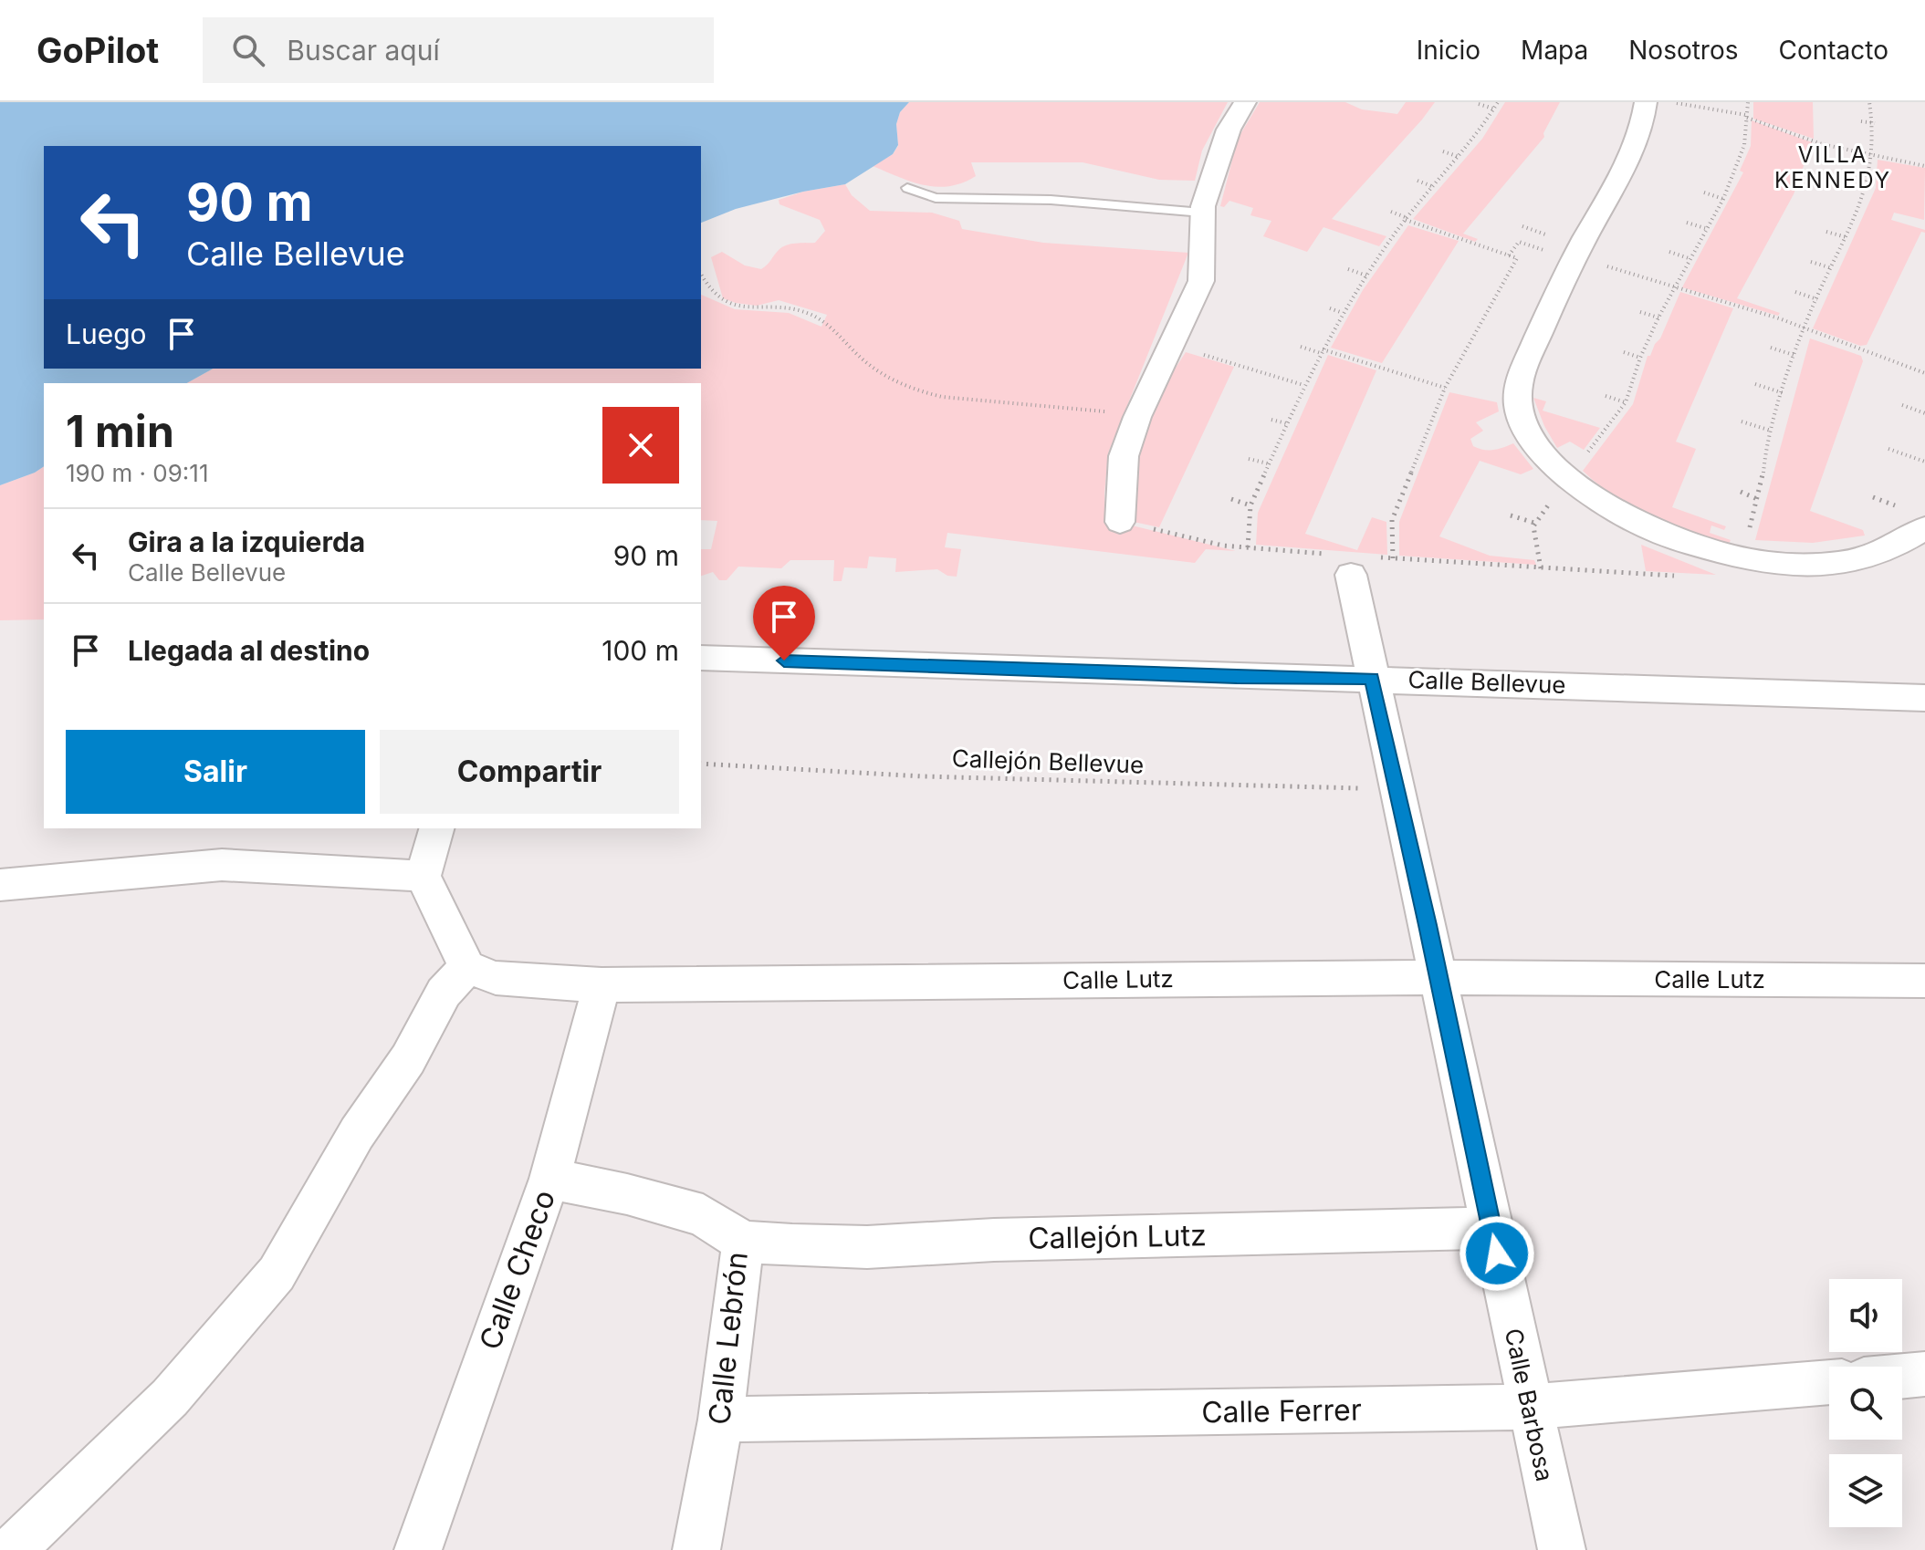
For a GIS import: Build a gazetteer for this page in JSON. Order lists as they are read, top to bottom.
{
  "streets": {
    "street": [
      "Calle Bellevue",
      "Calle Lutz",
      "Callejón Lutz",
      "Calle Checo",
      "Calle Lebrón",
      "Calle Barbosa",
      "Calle Ferrer"
    ],
    "path": ["Callejón Bellevue"]
  },
  "crossings": [
    ["Calle Bellevue", "Calle Barbosa"],
    ["Callejón Bellevue", "Calle Barbosa"],
    ["Calle Lutz", "Calle Checo"],
    ["Calle Lutz", "Calle Barbosa"],
    ["Callejón Lutz", "Calle Lebrón"],
    ["Callejón Lutz", "Calle Barbosa"],
    ["Calle Checo", "Calle Lebrón"],
    ["Calle Lebrón", "Calle Ferrer"],
    ["Calle Barbosa", "Calle Ferrer"]
  ],
  "districts": ["VILLA KENNEDY"],
  "page": {
    "header": "GoPilot",
    "search": "Buscar aquí",
    "nav": [
      "Inicio",
      "Mapa",
      "Nosotros",
      "Contacto"
    ],
    "turn": ["90 m", "Calle Bellevue"],
    "then": "Luego",
    "heading": ["1 min", "190 m · 09:11"],
    "list": [
      {
        "name": "Gira a la izquierda",
        "note": "Calle Bellevue",
        "value": "90 m"
      },
      {
        "name": "Llegada al destino",
        "value": "100 m"
      }
    ],
    "buttons": ["Salir", "Compartir"]
  }
}
